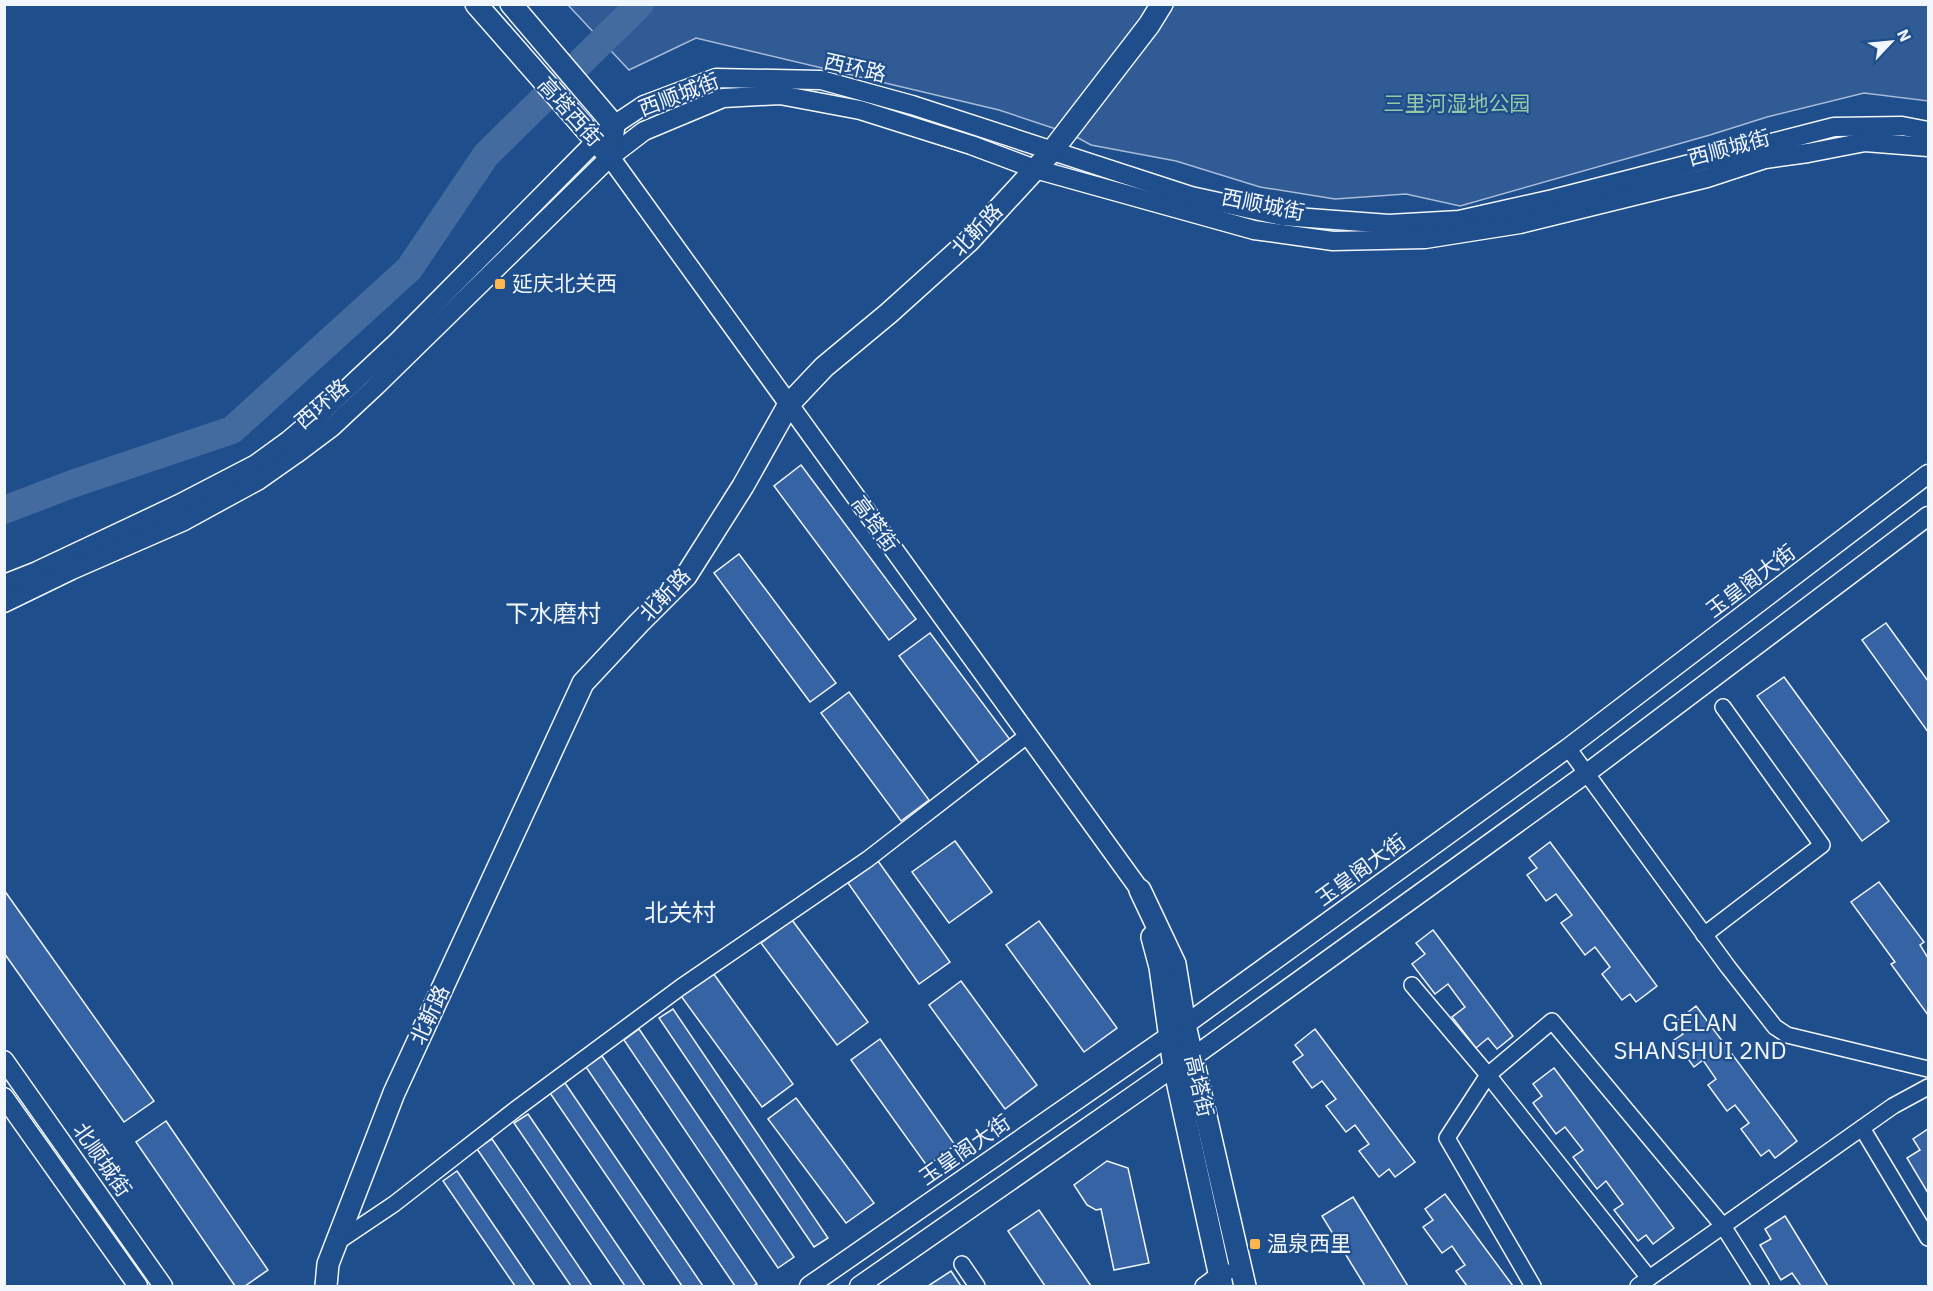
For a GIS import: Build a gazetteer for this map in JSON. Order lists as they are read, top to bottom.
{
  "streets": {
    "main road": ["高塔西街", "北靳路", "高塔街"],
    "street": [
      "西环路",
      "西顺城街",
      "玉皇阁大街",
      "北顺城街"
    ]
  },
  "crossings": [
    ["西环路", "西顺城街"],
    ["西环路", "高塔西街"],
    ["西环路", "北靳路"],
    ["西环路", "高塔街"],
    ["西顺城街", "高塔西街"],
    ["西顺城街", "北靳路"],
    ["西顺城街", "高塔街"],
    ["高塔西街", "高塔街"],
    ["北靳路", "高塔街"],
    ["高塔街", "玉皇阁大街"]
  ],
  "districts": ["下水磨村", "北关村", "GELAN SHANSHUI 2ND"],
  "parks": ["三里河湿地公园"],
  "places": {
    "transit": ["延庆北关西", "温泉西里"]
  },
  "north": "top right"
}
